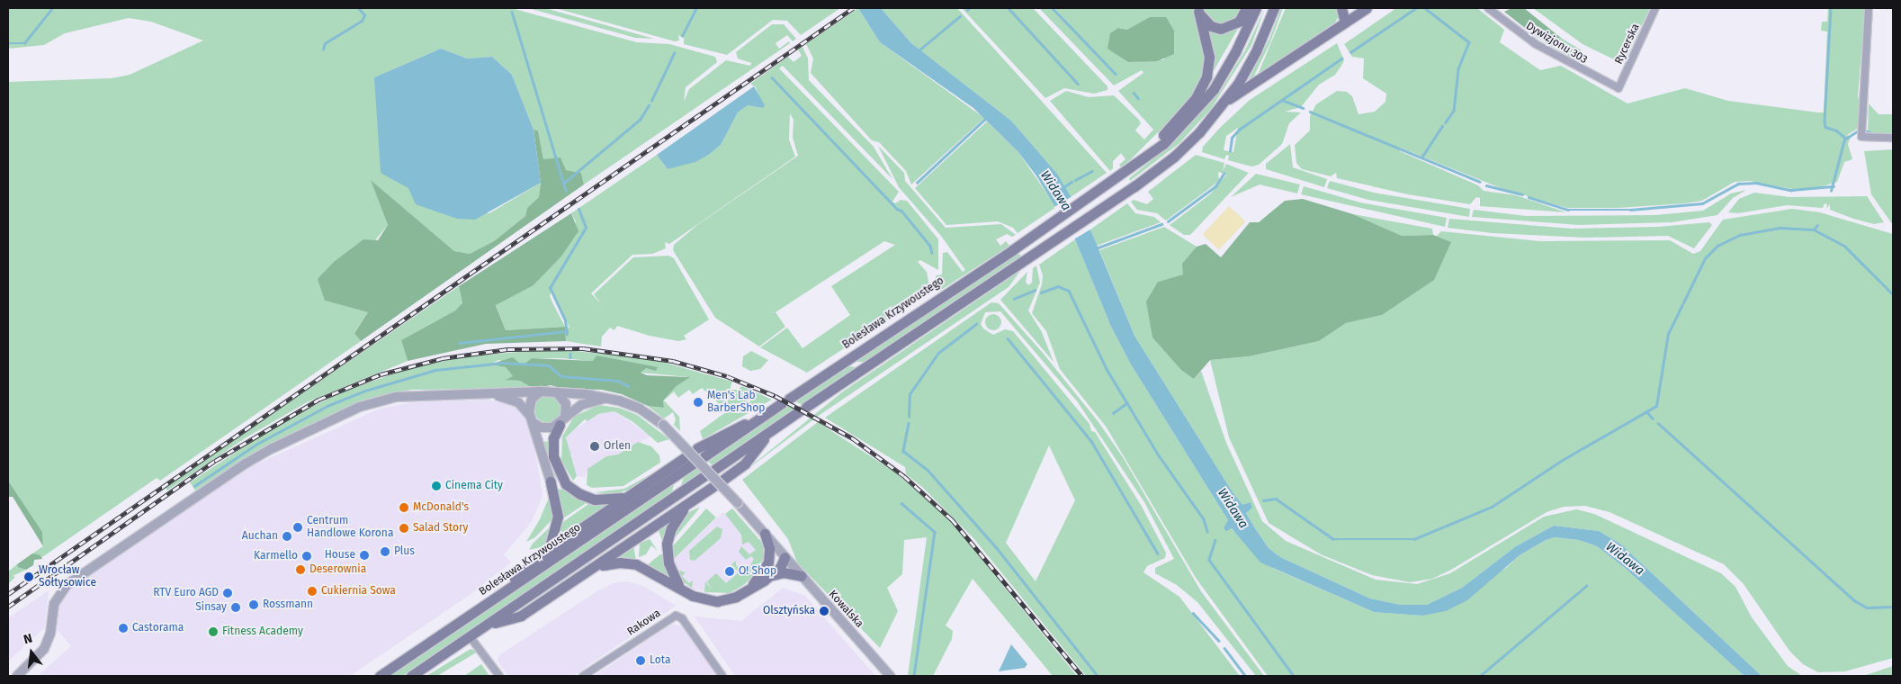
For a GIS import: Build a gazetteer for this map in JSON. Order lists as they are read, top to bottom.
{
  "streets": {
    "main road": ["Bolesława Krzywoustego"],
    "street": [
      "Dywizjonu 303",
      "Rycerska",
      "Kowalska",
      "Rakowa"
    ]
  },
  "crossings": [
    ["Dywizjonu 303", "Rycerska"]
  ],
  "water": ["Widawa"],
  "places": [
    "Men's Lab BarberShop",
    "Orlen",
    "Cinema City",
    "McDonald's",
    "Centrum Handlowe Korona",
    "Salad Story",
    "Auchan",
    "Plus",
    "House",
    "Karmello",
    "Deserownia",
    "O! Shop",
    "Wrocław Sołtysowice",
    "Cukiernia Sowa",
    "RTV Euro AGD",
    "Rossmann",
    "Sinsay",
    "Olsztyńska",
    "Castorama",
    "Fitness Academy",
    "Lota"
  ],
  "north": "top"
}
